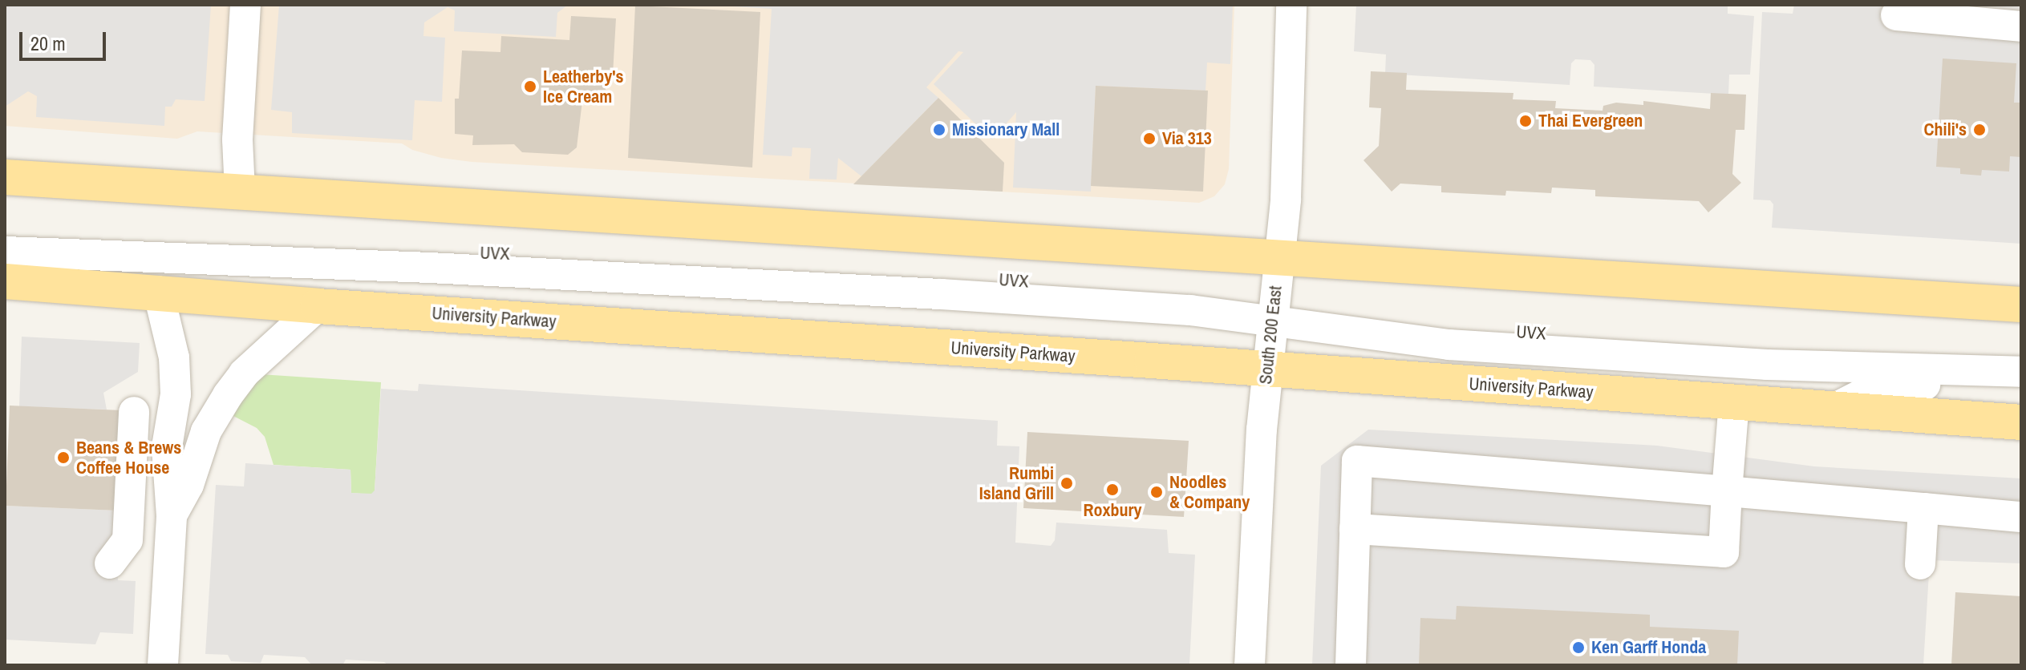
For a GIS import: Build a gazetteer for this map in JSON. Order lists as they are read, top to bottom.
{
  "streets": {
    "main road": ["University Parkway"],
    "street": ["UVX", "South 200 East"]
  },
  "crossings": [
    ["UVX", "South 200 East"],
    ["University Parkway", "South 200 East"]
  ],
  "places": [
    "Leatherby's Ice Cream",
    "Thai Evergreen",
    "Missionary Mall",
    "Chili's",
    "Via 313",
    "Beans & Brews Coffee House",
    "Rumbi Island Grill",
    "Roxbury",
    "Noodles & Company",
    "Ken Garff Honda"
  ],
  "scale_bar": "20 m"
}
